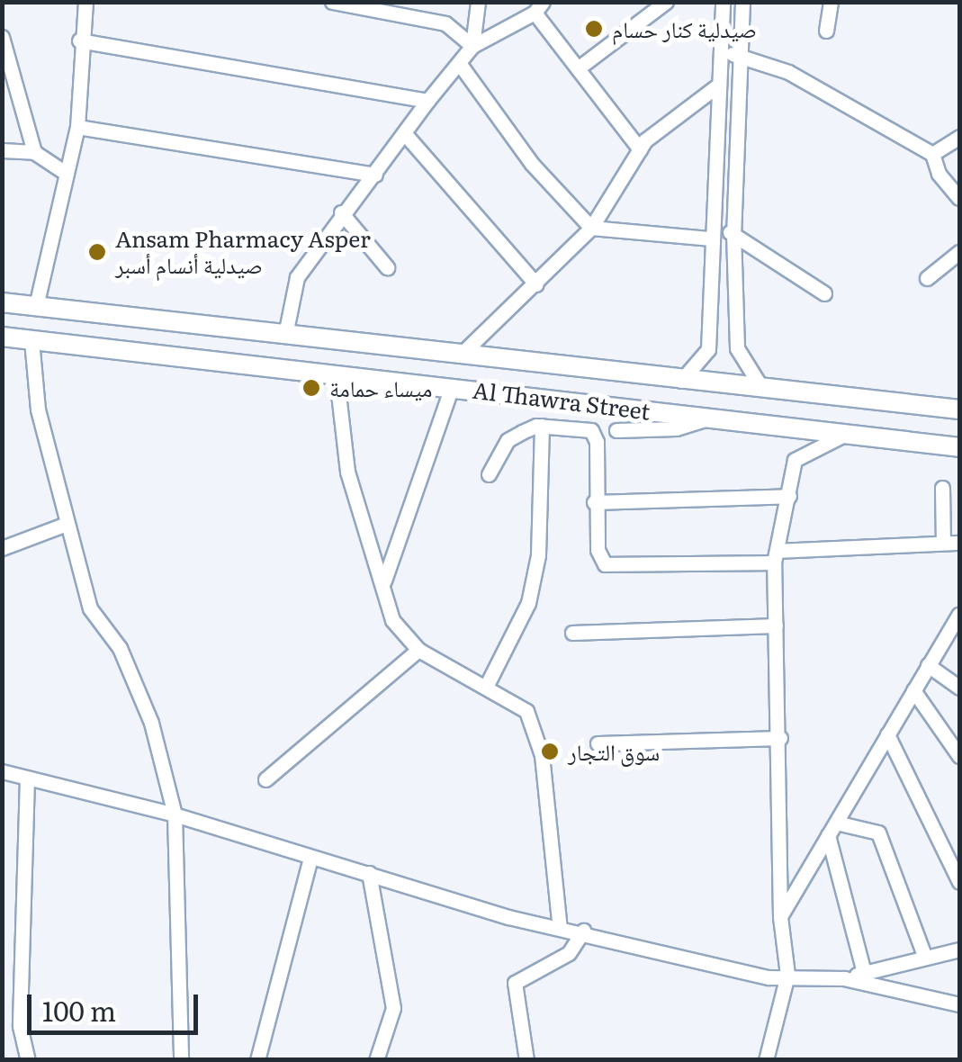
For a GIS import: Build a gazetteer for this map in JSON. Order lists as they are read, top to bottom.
{
  "streets": {
    "main road": ["Al Thawra Street"]
  },
  "places": [
    "صيدلية كنار حسام",
    "Ansam Pharmacy Asper صيدلية أنسام أسبر",
    "ميساء حمامة",
    "سوق التجار"
  ],
  "scale_bar": "100 m"
}
